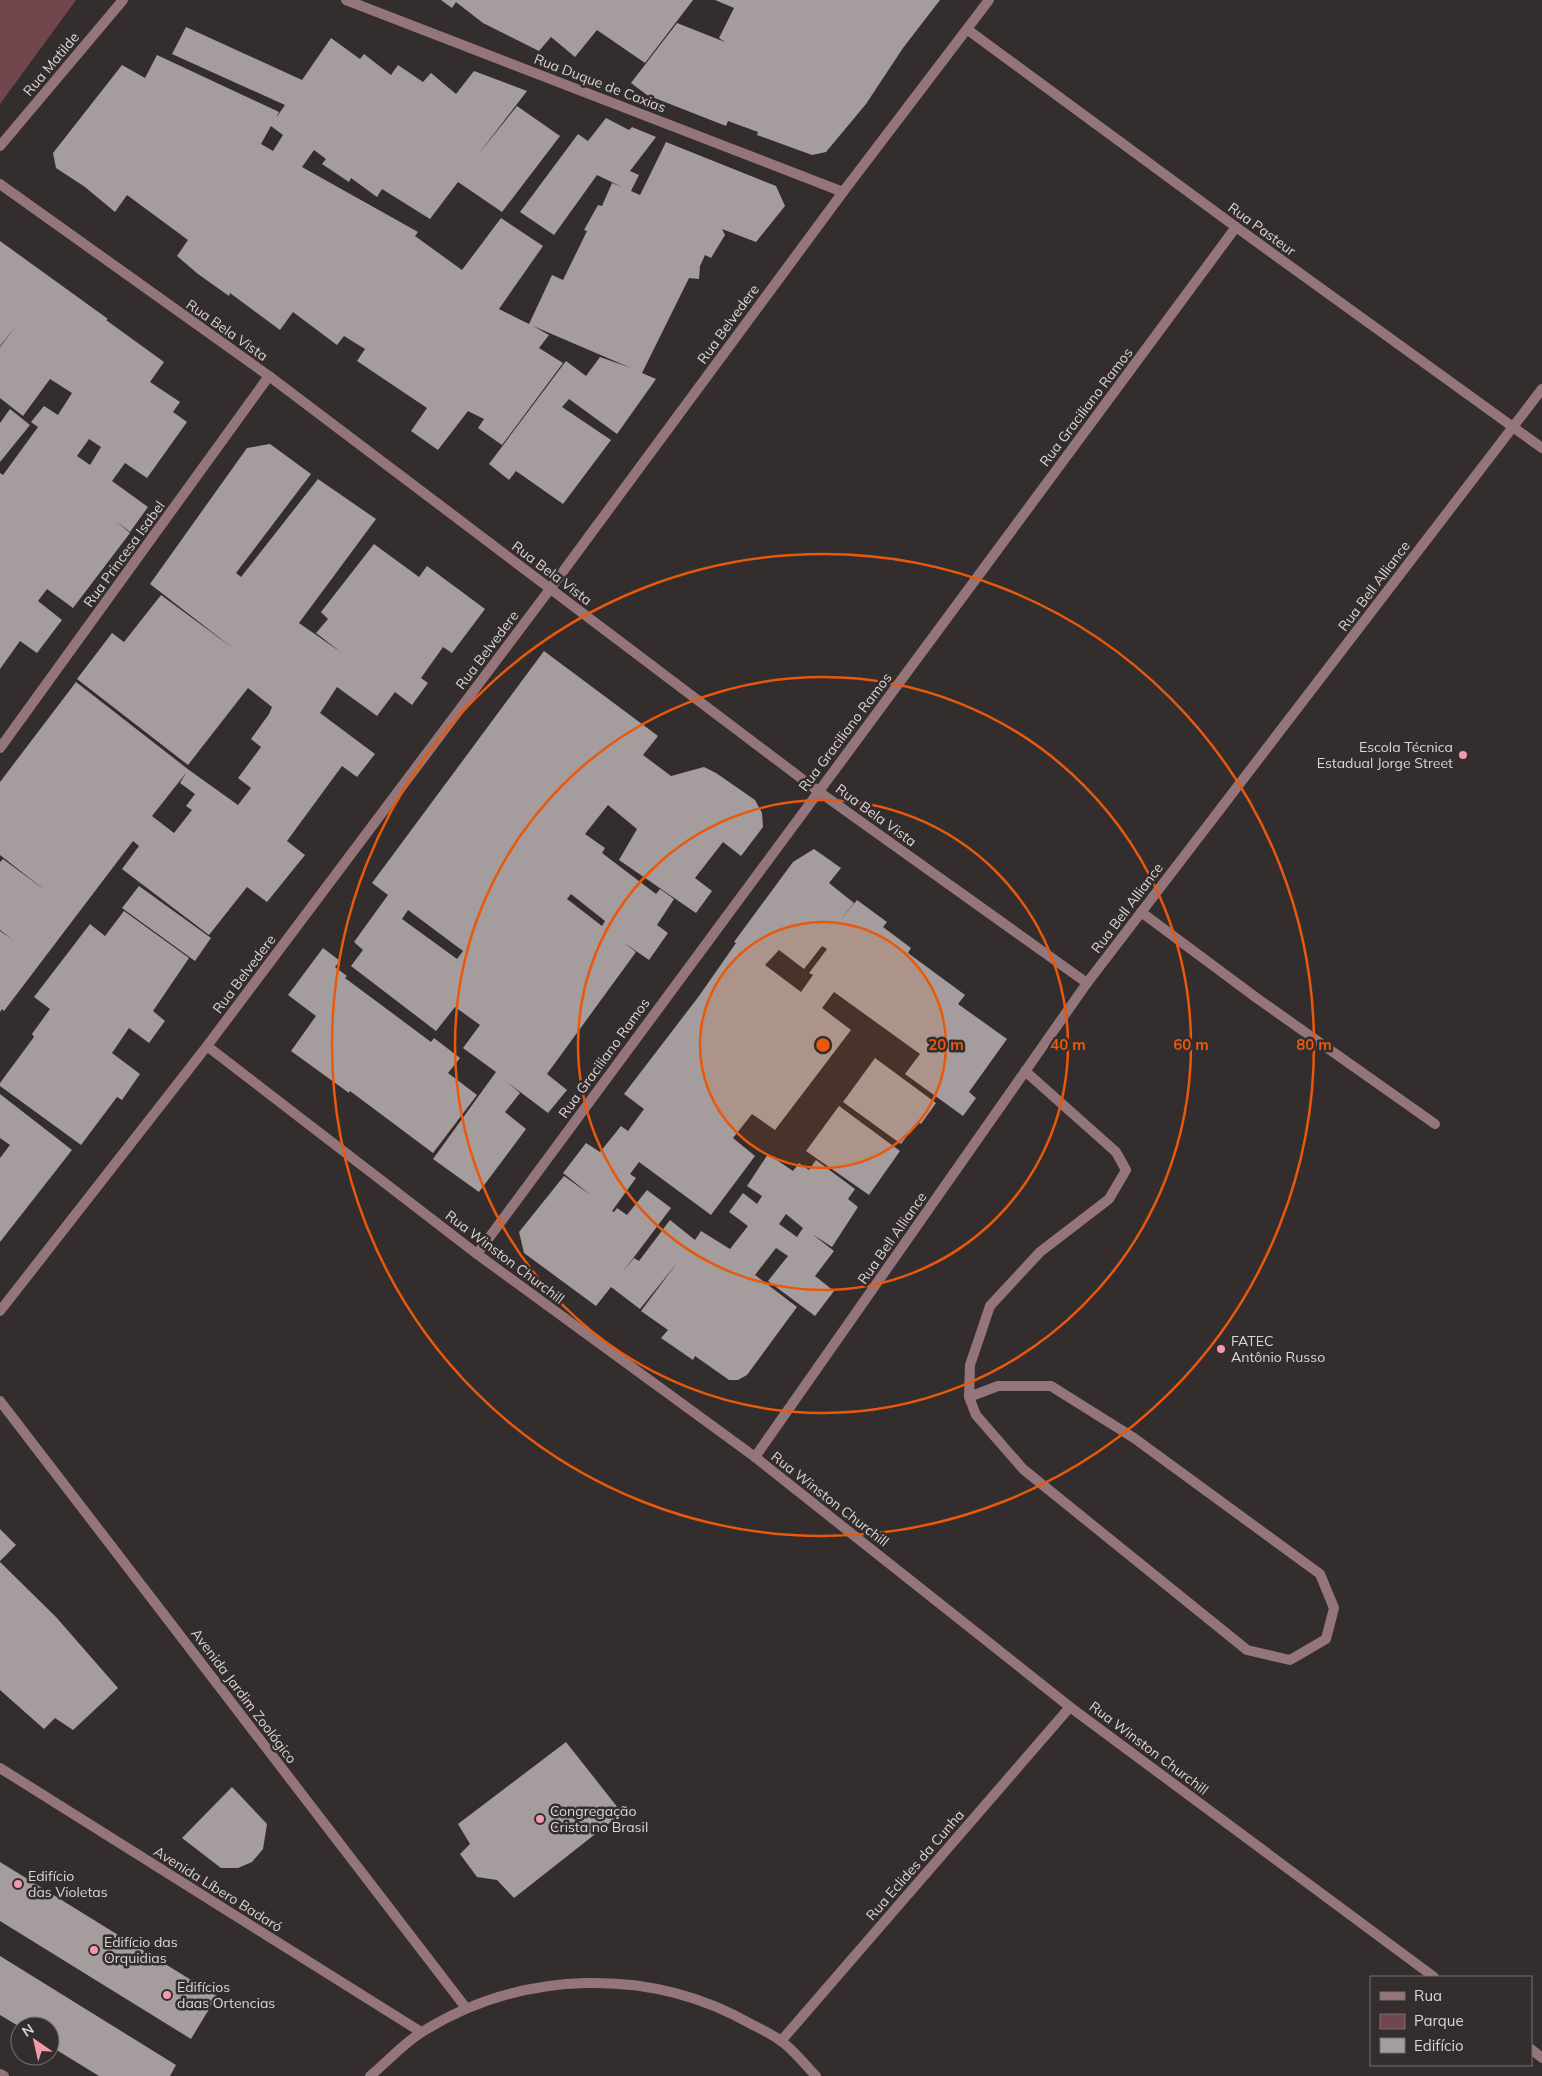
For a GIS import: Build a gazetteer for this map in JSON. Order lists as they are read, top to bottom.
{
  "streets": {
    "street": [
      "Rua Matilde",
      "Rua Duque de Caxias",
      "Rua Pasteur",
      "Rua Belvedere",
      "Rua Bela Vista",
      "Rua Graciliano Ramos",
      "Rua Princesa Isabel",
      "Rua Bell Alliance",
      "Rua Winston Churchill",
      "Avenida Jardim Zoológico",
      "Rua Eclides da Cunha",
      "Avenida Líbero Badaró"
    ]
  },
  "crossings": [
    ["Rua Duque de Caxias", "Rua Belvedere"],
    ["Rua Pasteur", "Rua Belvedere"],
    ["Rua Pasteur", "Rua Graciliano Ramos"],
    ["Rua Pasteur", "Rua Bell Alliance"],
    ["Rua Belvedere", "Rua Bela Vista"],
    ["Rua Belvedere", "Rua Winston Churchill"],
    ["Rua Bela Vista", "Rua Graciliano Ramos"],
    ["Rua Bela Vista", "Rua Princesa Isabel"],
    ["Rua Bela Vista", "Rua Bell Alliance"],
    ["Rua Graciliano Ramos", "Rua Winston Churchill"],
    ["Rua Bell Alliance", "Rua Winston Churchill"],
    ["Rua Winston Churchill", "Rua Eclides da Cunha"]
  ],
  "places": [
    "Escola Técnica Estadual Jorge Street",
    "FATEC Antônio Russo",
    "Congregação Crista no Brasil",
    "Edifício das Violetas",
    "Edifício das Orquidias",
    "Edifícios daas Ortencias"
  ],
  "legend": ["Rua", "Parque", "Edifício"],
  "north": "top left",
  "rings": [
    "20 m",
    "40 m",
    "60 m",
    "80 m"
  ]
}
